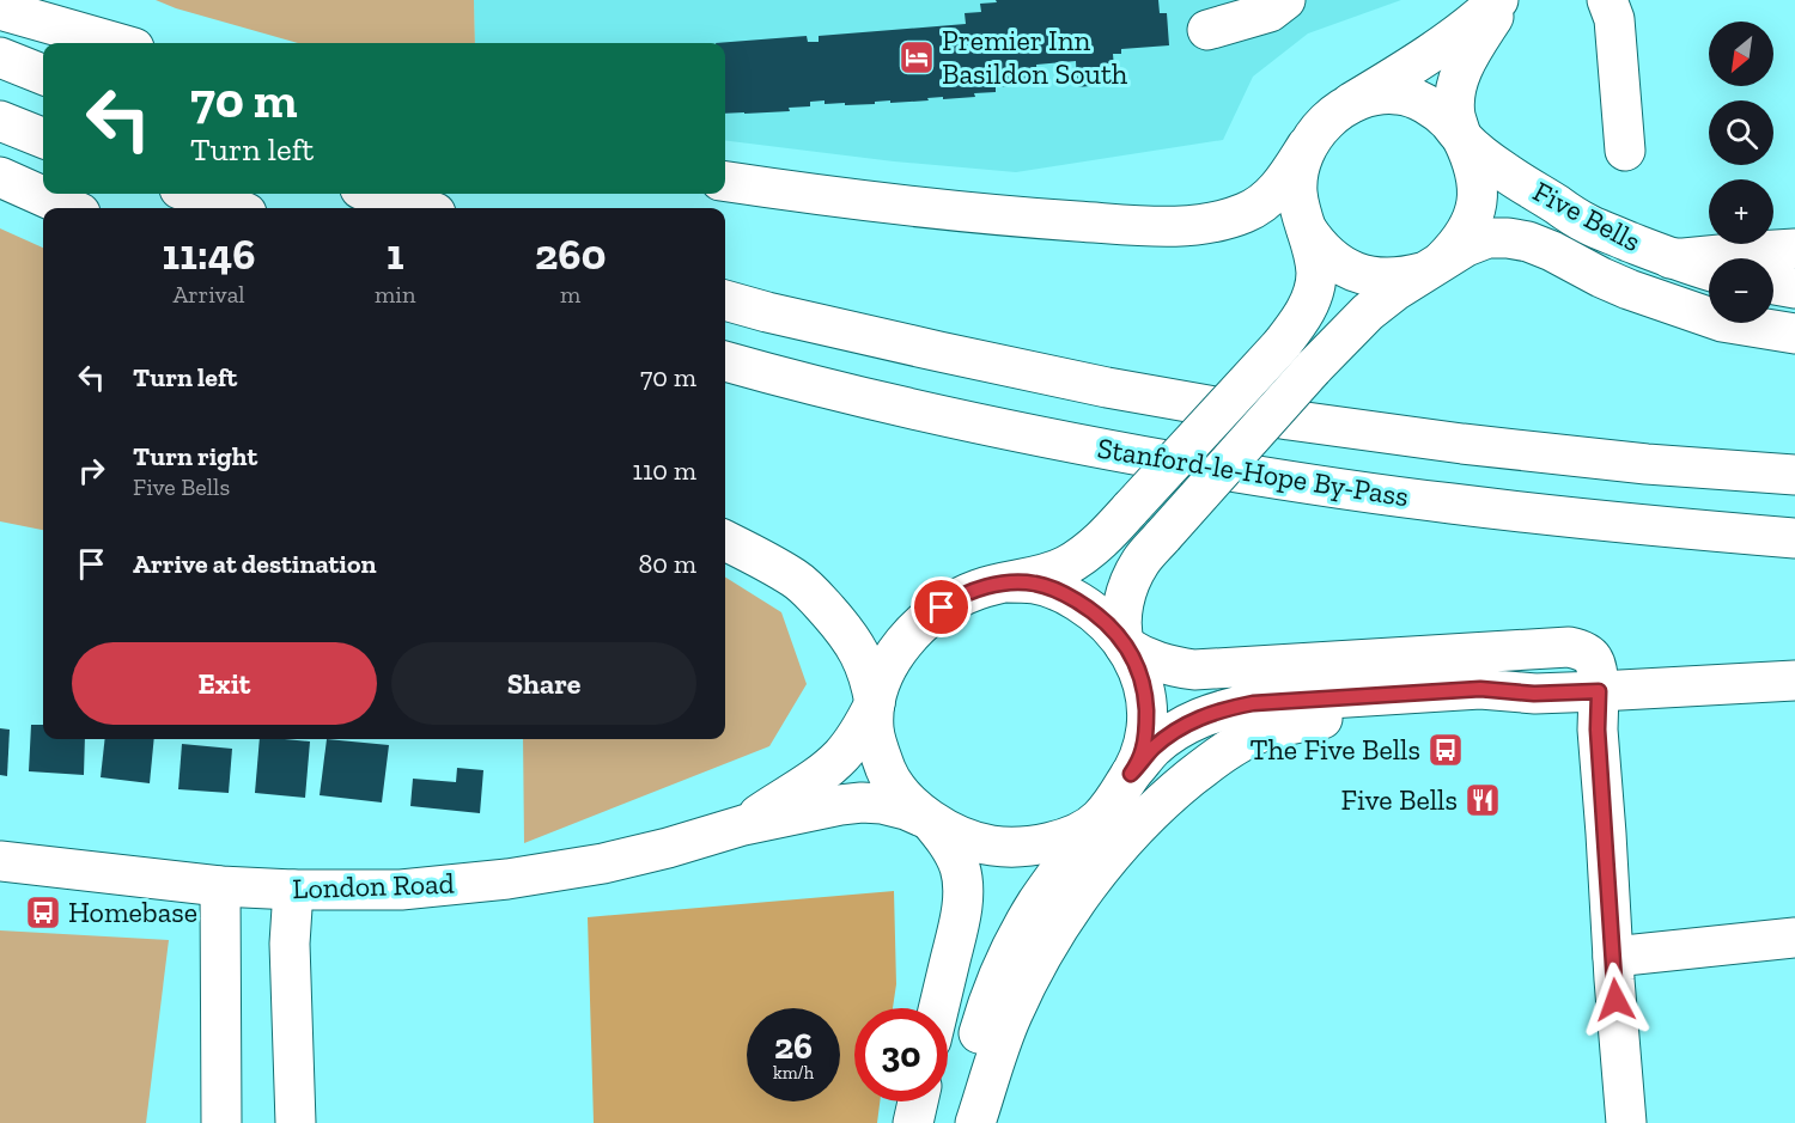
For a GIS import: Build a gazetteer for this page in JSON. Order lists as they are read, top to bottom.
{
  "streets": {
    "main road": ["Five Bells", "Stanford-le-Hope By-Pass", "London Road"]
  },
  "crossings": [
    ["Five Bells", "London Road"]
  ],
  "places": {
    "hotel": ["Premier Inn Basildon South"],
    "bus stop": ["The Five Bells", "Homebase"],
    "restaurant": ["Five Bells"]
  },
  "north": "bottom left",
  "page": {
    "map_buttons": ["+", "−"],
    "turn": ["70 m", "Turn left"],
    "eta": [
      "11:46",
      "Arrival",
      "1",
      "min",
      "260",
      "m"
    ],
    "list": [
      {
        "name": "Turn left",
        "value": "70 m"
      },
      {
        "name": "Turn right",
        "note": "Five Bells",
        "value": "110 m"
      },
      {
        "name": "Arrive at destination",
        "value": "80 m"
      }
    ],
    "buttons": ["Exit", "Share"],
    "speed": "26 km/h",
    "limit": "30"
  }
}
